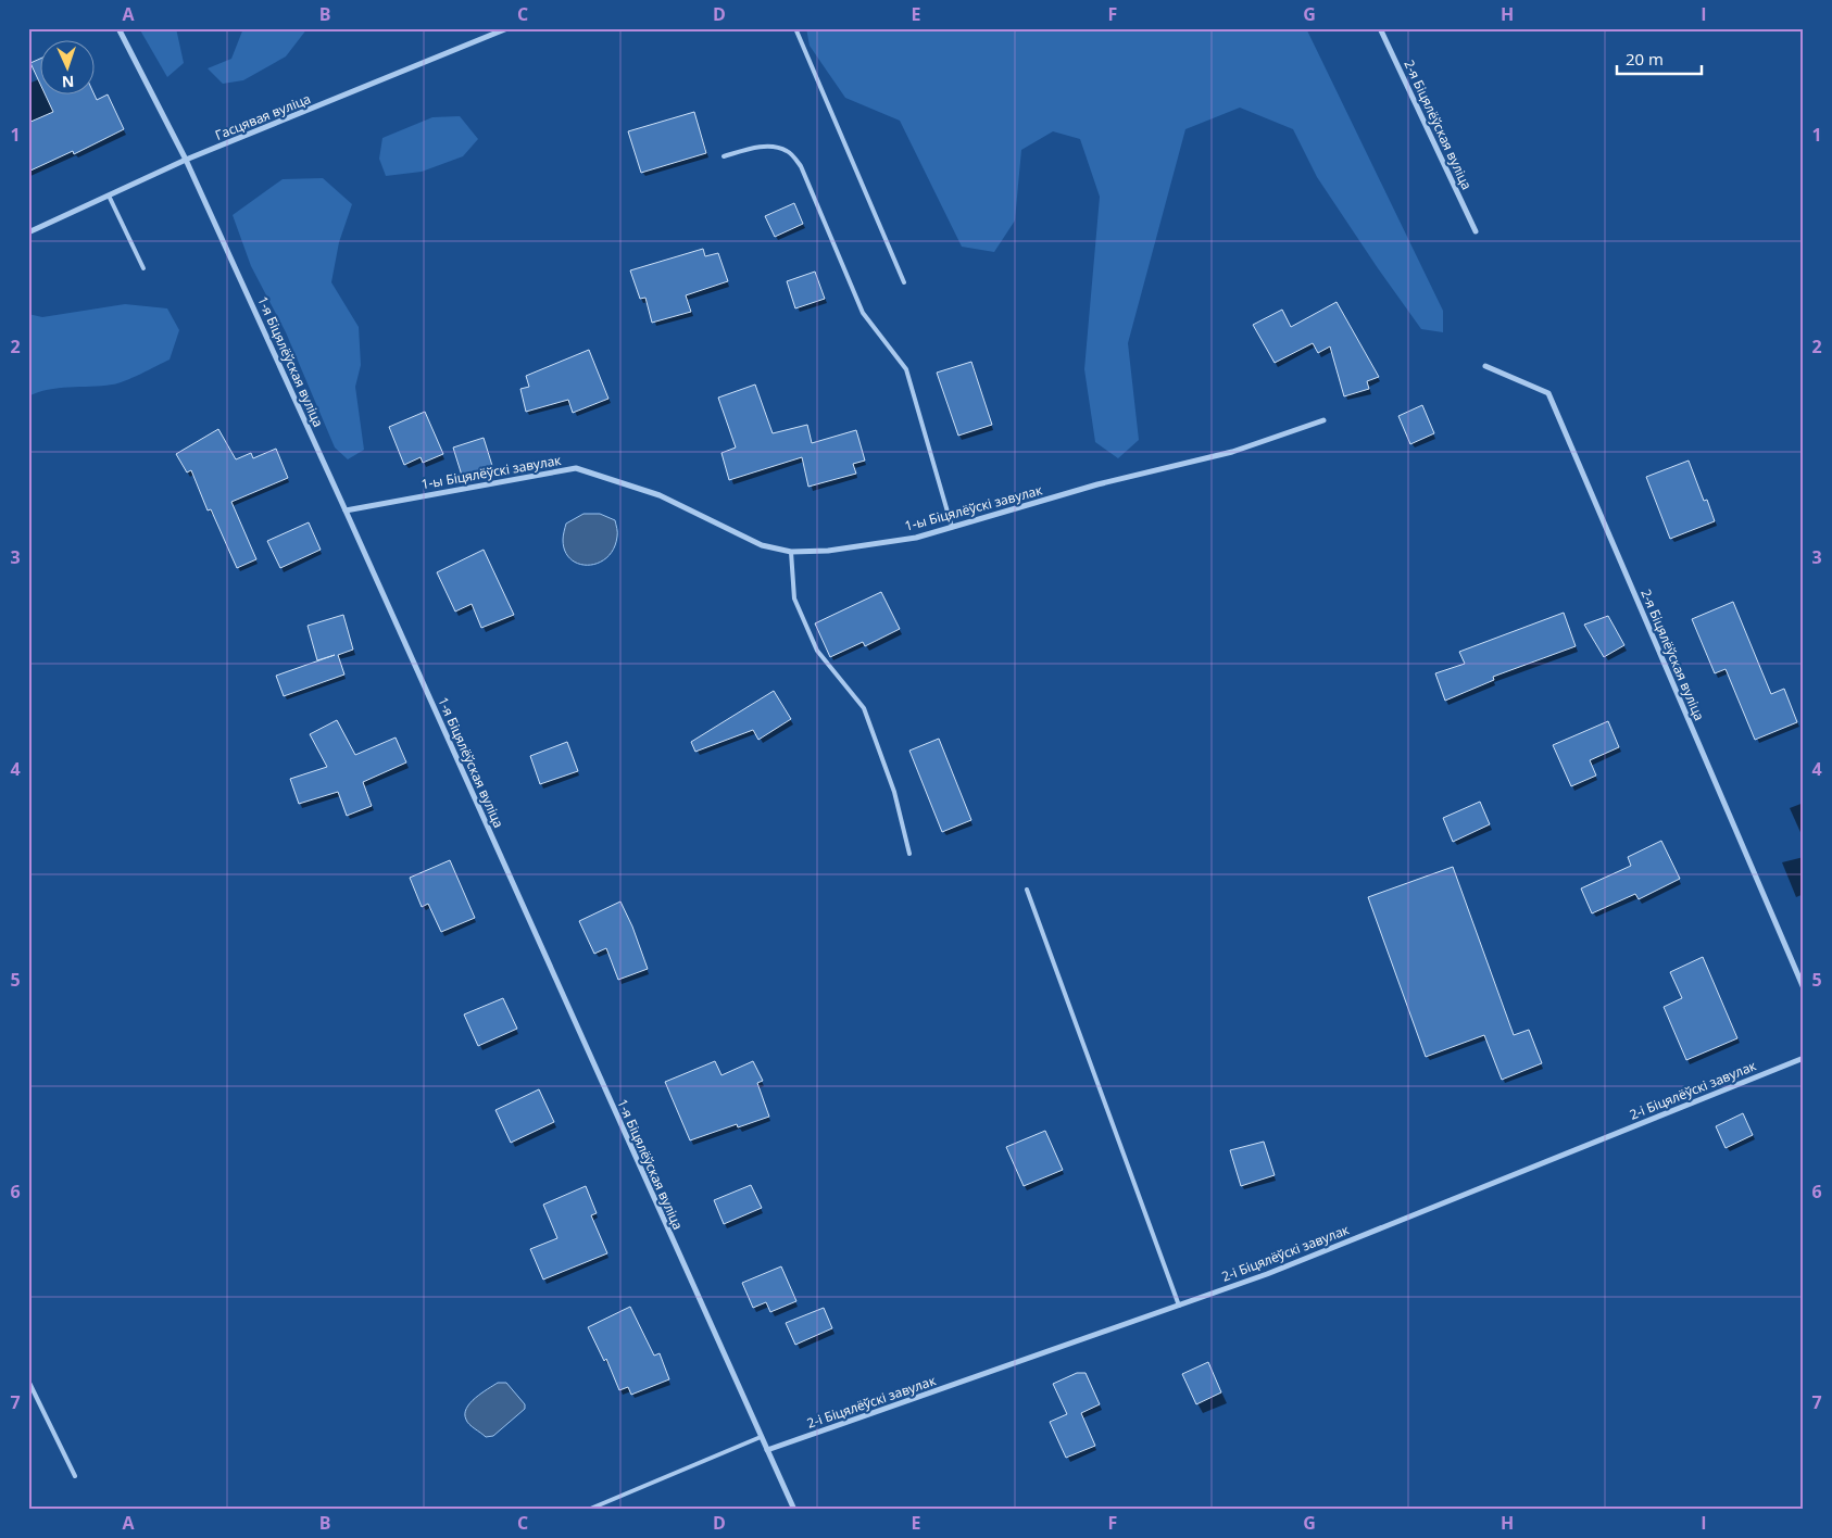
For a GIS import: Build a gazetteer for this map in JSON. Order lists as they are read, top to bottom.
{
  "streets": {
    "street": [
      "Гасцявая вуліца",
      "2-я Біцялёўская вуліца",
      "1-я Біцялёўская вуліца",
      "1-ы Біцялёўскі завулак",
      "2-і Біцялёўскі завулак"
    ]
  },
  "crossings": [
    ["Гасцявая вуліца", "1-я Біцялёўская вуліца"],
    ["1-я Біцялёўская вуліца", "1-ы Біцялёўскі завулак"],
    ["1-я Біцялёўская вуліца", "2-і Біцялёўскі завулак"]
  ],
  "scale_bar": "20 m",
  "north": "bottom",
  "grid": {
    "columns": [
      "A",
      "B",
      "C",
      "D",
      "E",
      "F",
      "G",
      "H",
      "I"
    ],
    "rows": [
      "1",
      "2",
      "3",
      "4",
      "5",
      "6",
      "7"
    ]
  }
}
